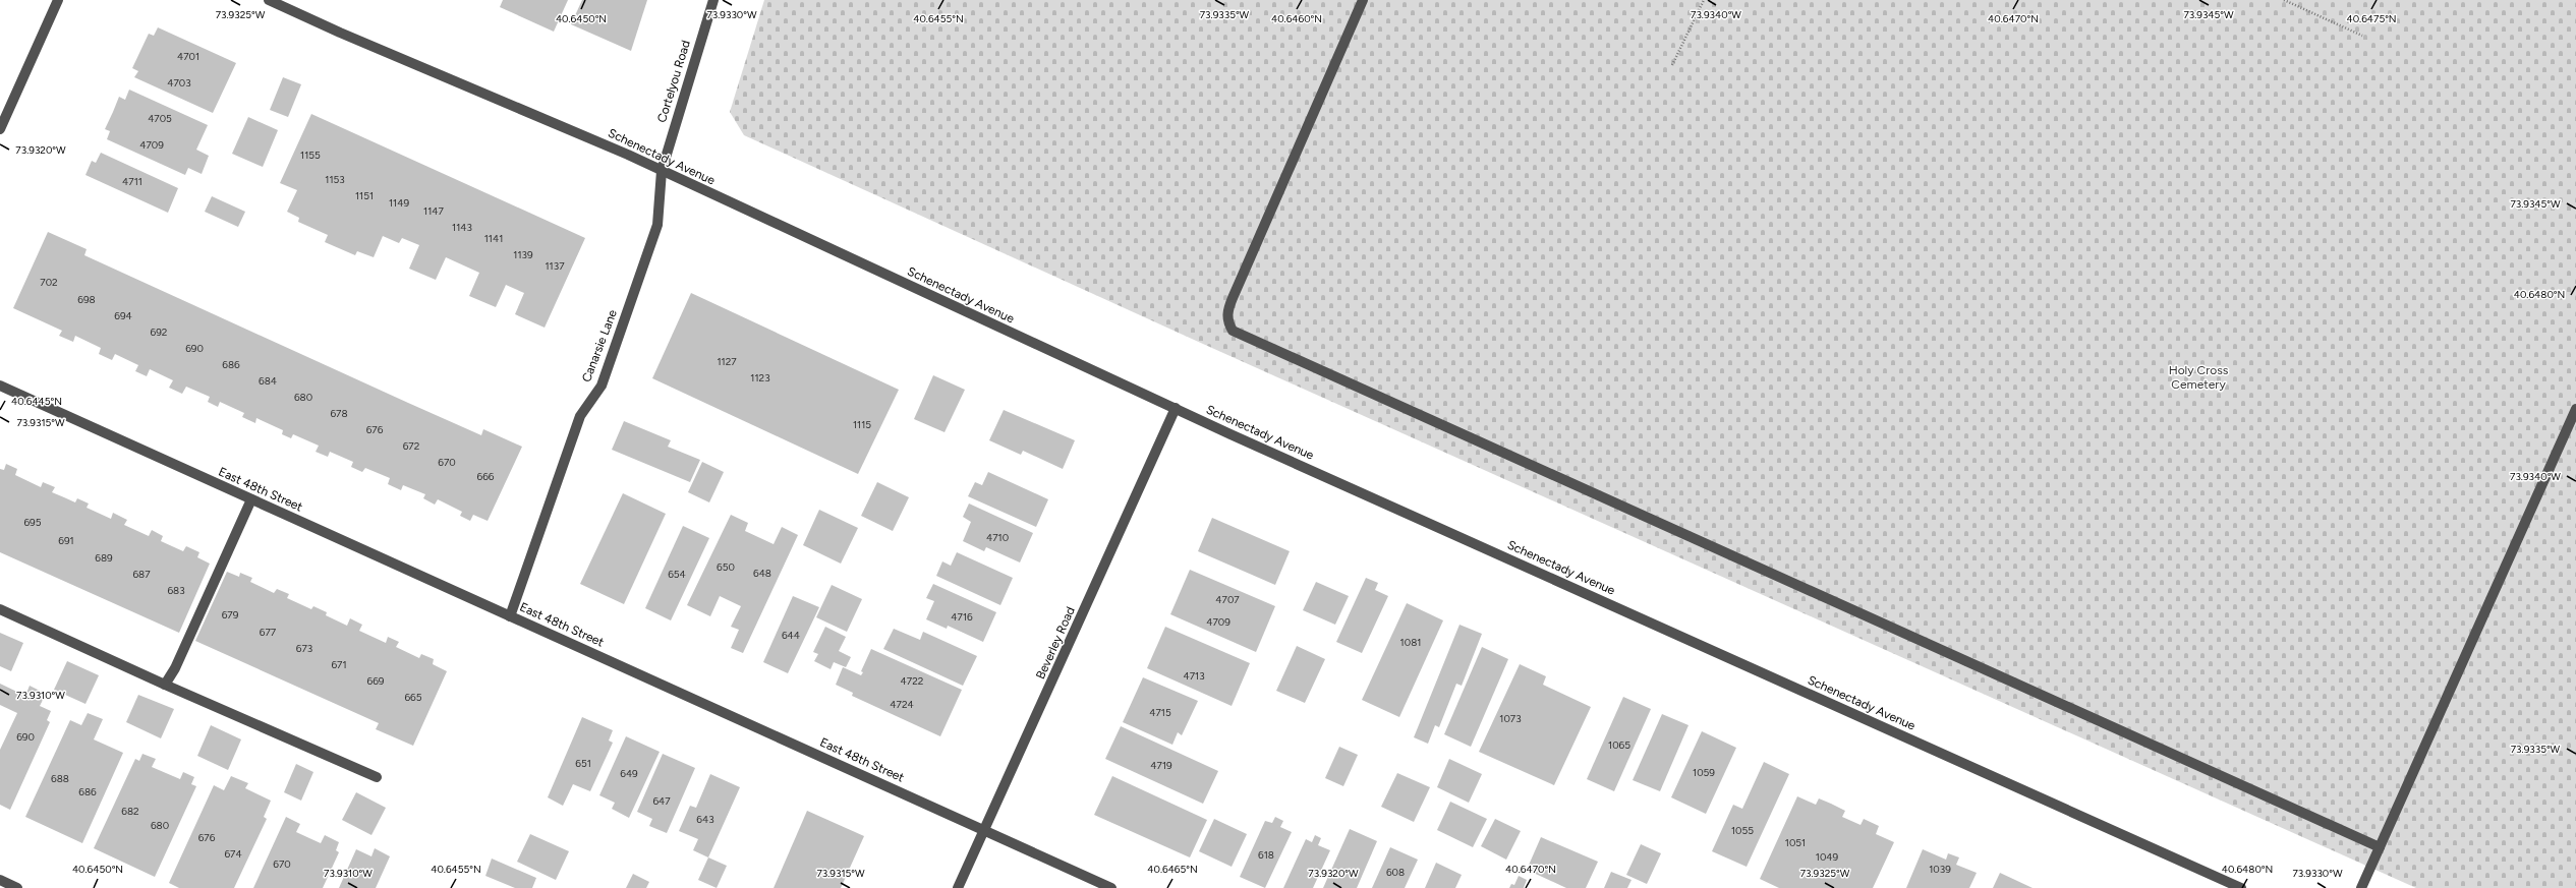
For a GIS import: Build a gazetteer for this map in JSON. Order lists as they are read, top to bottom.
{
  "streets": {
    "street": [
      "Cortelyou Road",
      "Schenectady Avenue",
      "Canarsie Lane",
      "East 48th Street",
      "Beverley Road"
    ]
  },
  "crossings": [
    ["Cortelyou Road", "Schenectady Avenue"],
    ["Cortelyou Road", "Canarsie Lane"],
    ["Schenectady Avenue", "Canarsie Lane"],
    ["Schenectady Avenue", "Beverley Road"],
    ["Canarsie Lane", "East 48th Street"],
    ["East 48th Street", "Beverley Road"]
  ],
  "parks": ["Holy Cross Cemetery"],
  "house_numbers": [
    "4701",
    "4703",
    "4705",
    "4709",
    "1155",
    "1153",
    "4711",
    "1151",
    "1149",
    "1147",
    "1143",
    "1141",
    "1139",
    "1137",
    "702",
    "698",
    "694",
    "692",
    "690",
    "1127",
    "686",
    "1123",
    "684",
    "680",
    "678",
    "1115",
    "676",
    "672",
    "670",
    "666",
    "695",
    "4710",
    "691",
    "689",
    "650",
    "648",
    "687",
    "654",
    "683",
    "4707",
    "679",
    "4716",
    "4709",
    "677",
    "644",
    "1081",
    "673",
    "671",
    "4713",
    "669",
    "4722",
    "665",
    "4724",
    "4715",
    "1073",
    "690",
    "1065",
    "651",
    "4719",
    "1059",
    "649",
    "688",
    "686",
    "647",
    "682",
    "643",
    "680",
    "1055",
    "676",
    "1051",
    "674",
    "618",
    "1049",
    "670",
    "1039",
    "608"
  ],
  "coordinates": [
    "73.9325°W",
    "73.9330°W",
    "73.9335°W",
    "73.9340°W",
    "73.9345°W",
    "40.6450°N",
    "40.6455°N",
    "40.6460°N",
    "40.6470°N",
    "40.6475°N",
    "73.9320°W",
    "40.6480°N",
    "40.6445°N",
    "73.9315°W",
    "73.9310°W",
    "40.6465°N"
  ]
}
